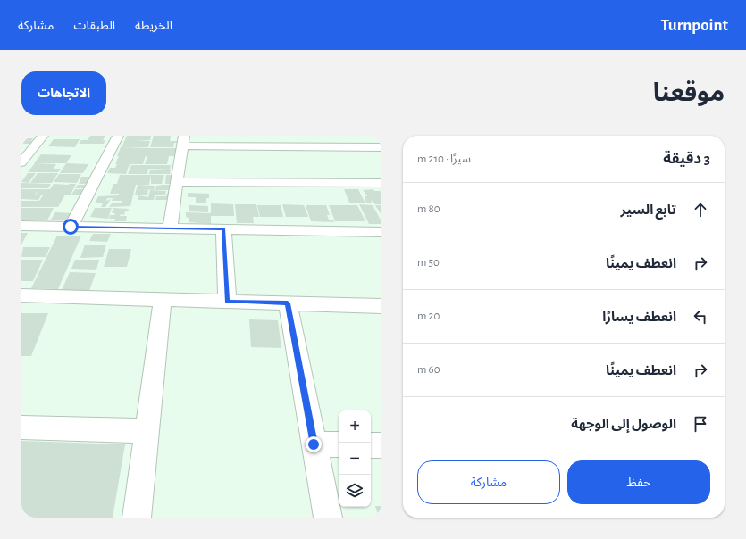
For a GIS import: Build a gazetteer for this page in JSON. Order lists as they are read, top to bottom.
{
  "page": {
    "header": "Turnpoint",
    "nav": ["الخريطة", "الطبقات", "مشاركة"],
    "title": "موقعنا",
    "buttons": [
      "الاتجاهات",
      ["حفظ", "مشاركة"]
    ],
    "heading": ["3 دقيقة", "سيرًا · 210 m"],
    "list": [
      ["تابع السير", "80 m"],
      ["انعطف يمينًا", "50 m"],
      ["انعطف يسارًا", "20 m"],
      ["انعطف يمينًا", "60 m"],
      "الوصول إلى الوجهة"
    ],
    "map_buttons": ["+", "−"]
  }
}
